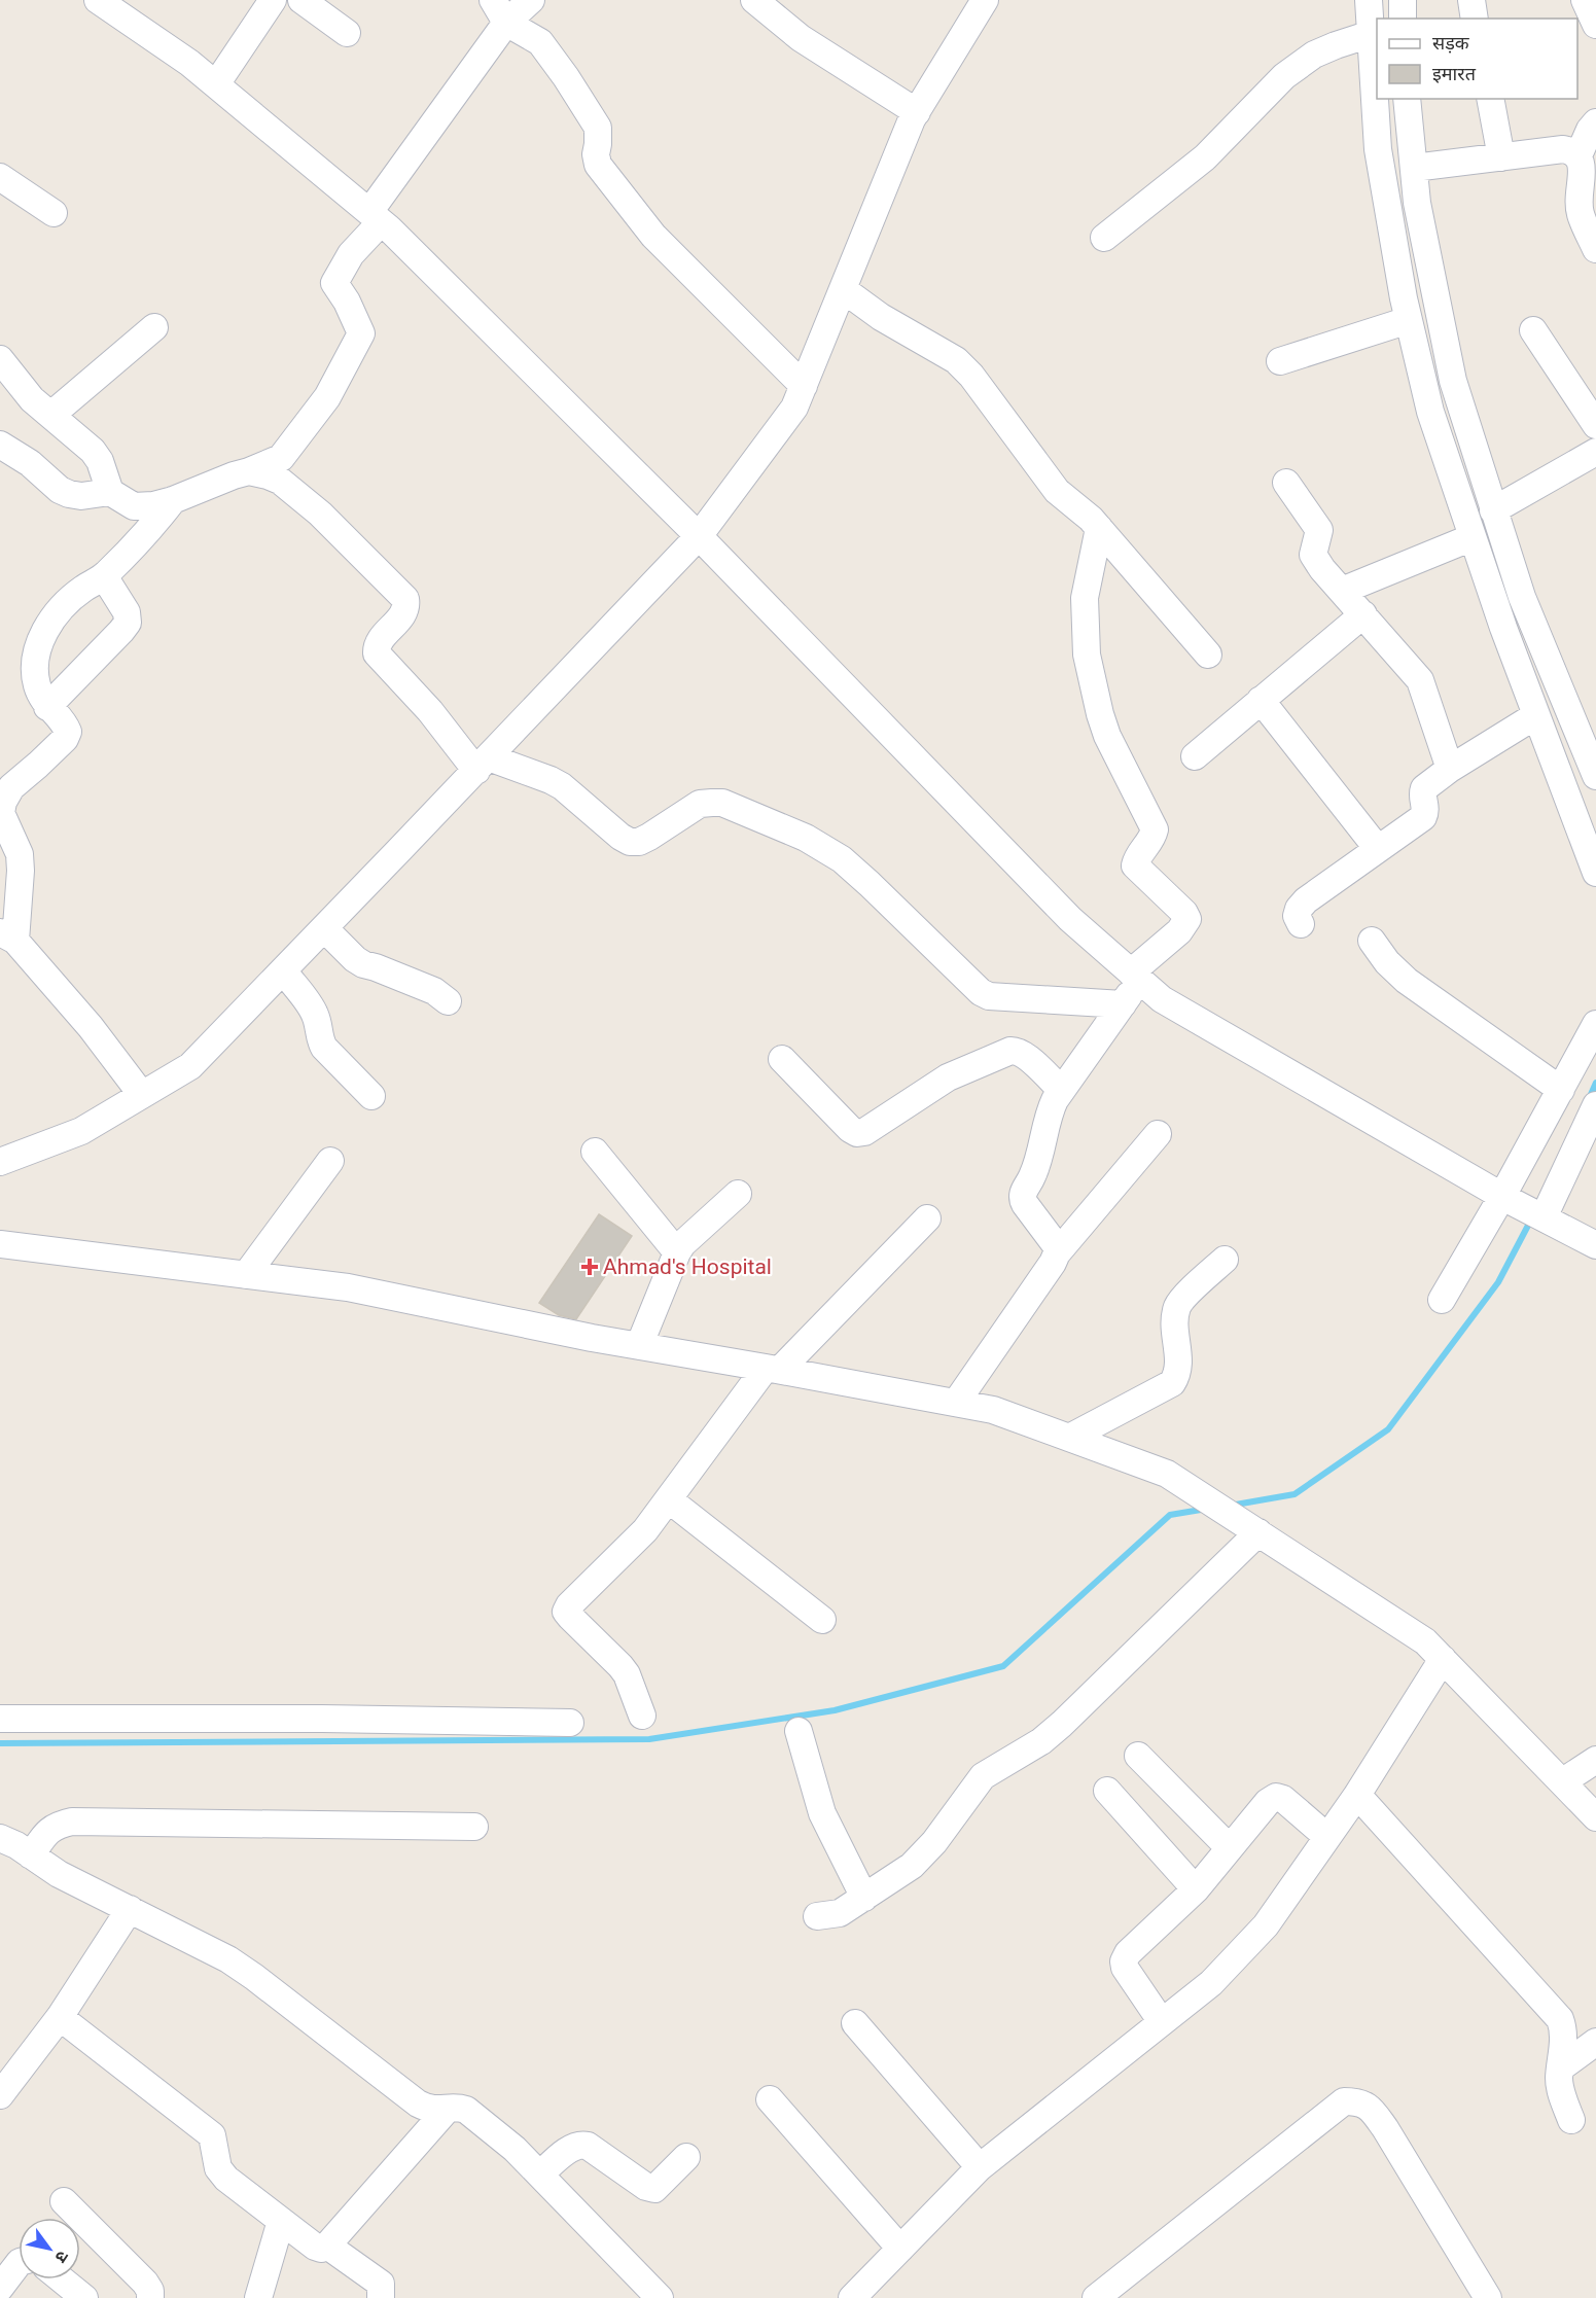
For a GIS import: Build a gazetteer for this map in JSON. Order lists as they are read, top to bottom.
{
  "places": {
    "health": ["Ahmad's Hospital"]
  },
  "legend": ["सड़क", "इमारत"],
  "north": "bottom right"
}
